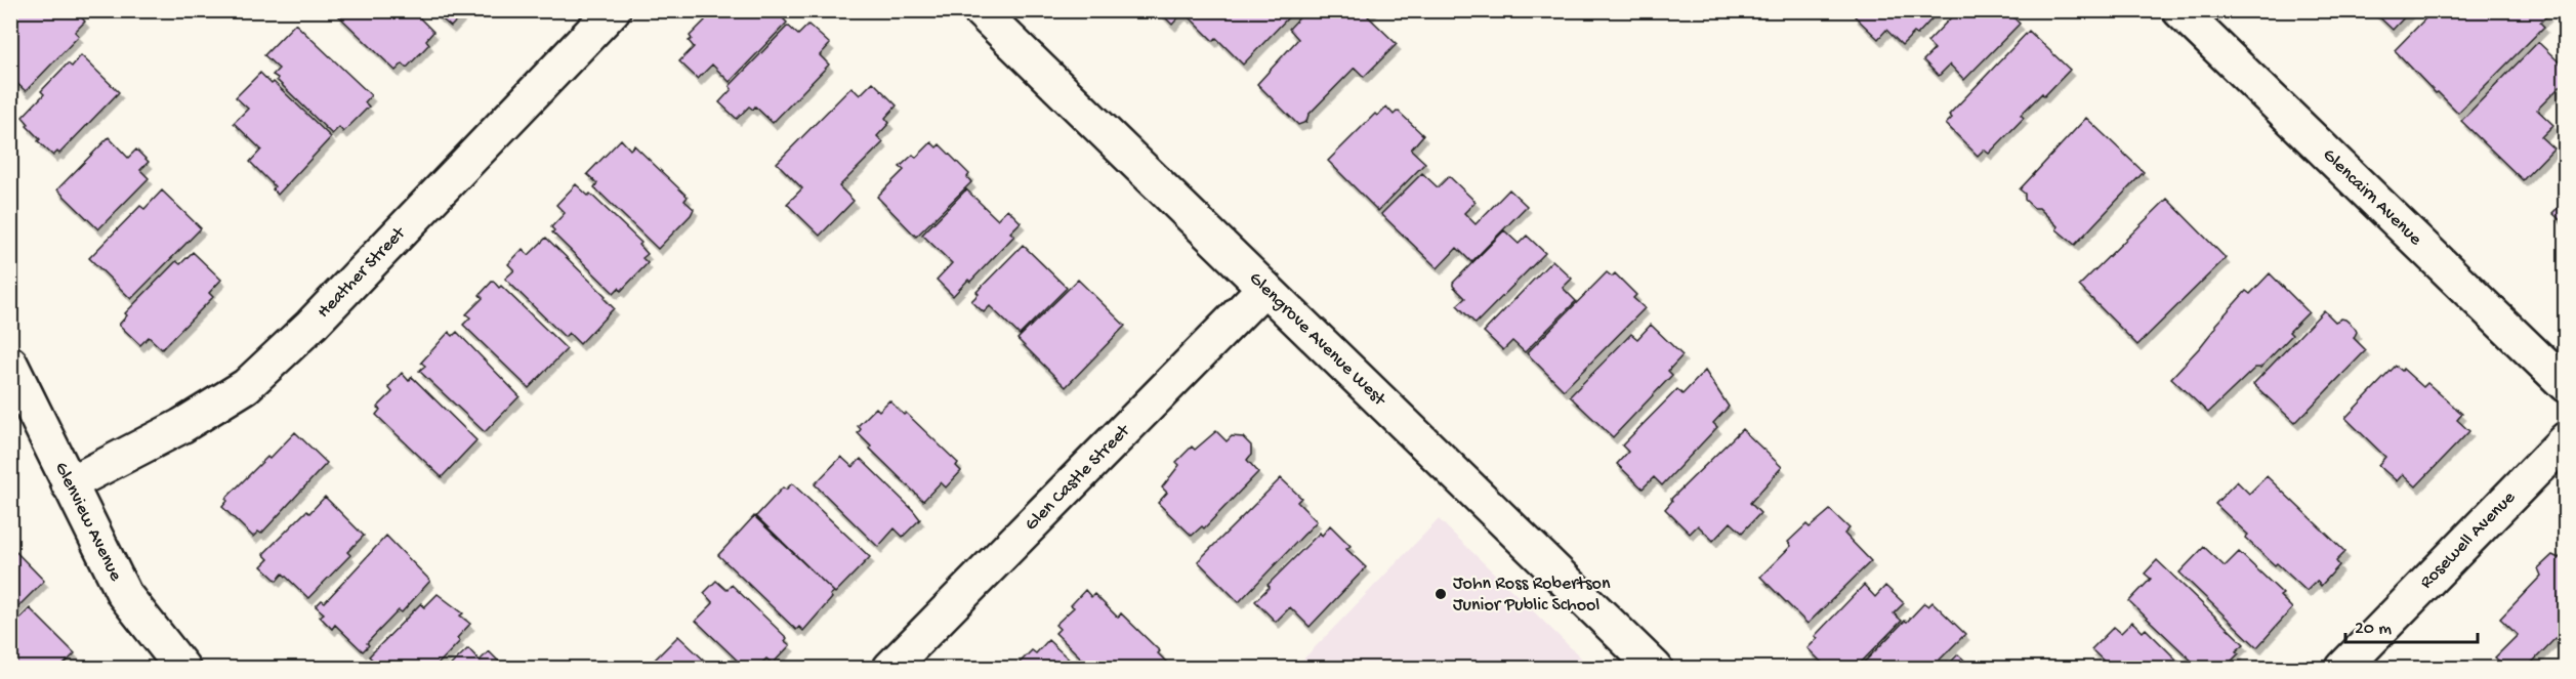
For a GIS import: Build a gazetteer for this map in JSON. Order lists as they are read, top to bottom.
{
  "streets": {
    "street": [
      "Glencairn Avenue",
      "Heather Street",
      "Glengrove Avenue West",
      "Glen Castle Street",
      "Glenview Avenue",
      "Rosewell Avenue"
    ]
  },
  "crossings": [
    ["Heather Street", "Glenview Avenue"],
    ["Glengrove Avenue West", "Glen Castle Street"]
  ],
  "places": ["John Ross Robertson Junior Public School"],
  "scale_bar": "20 m"
}
